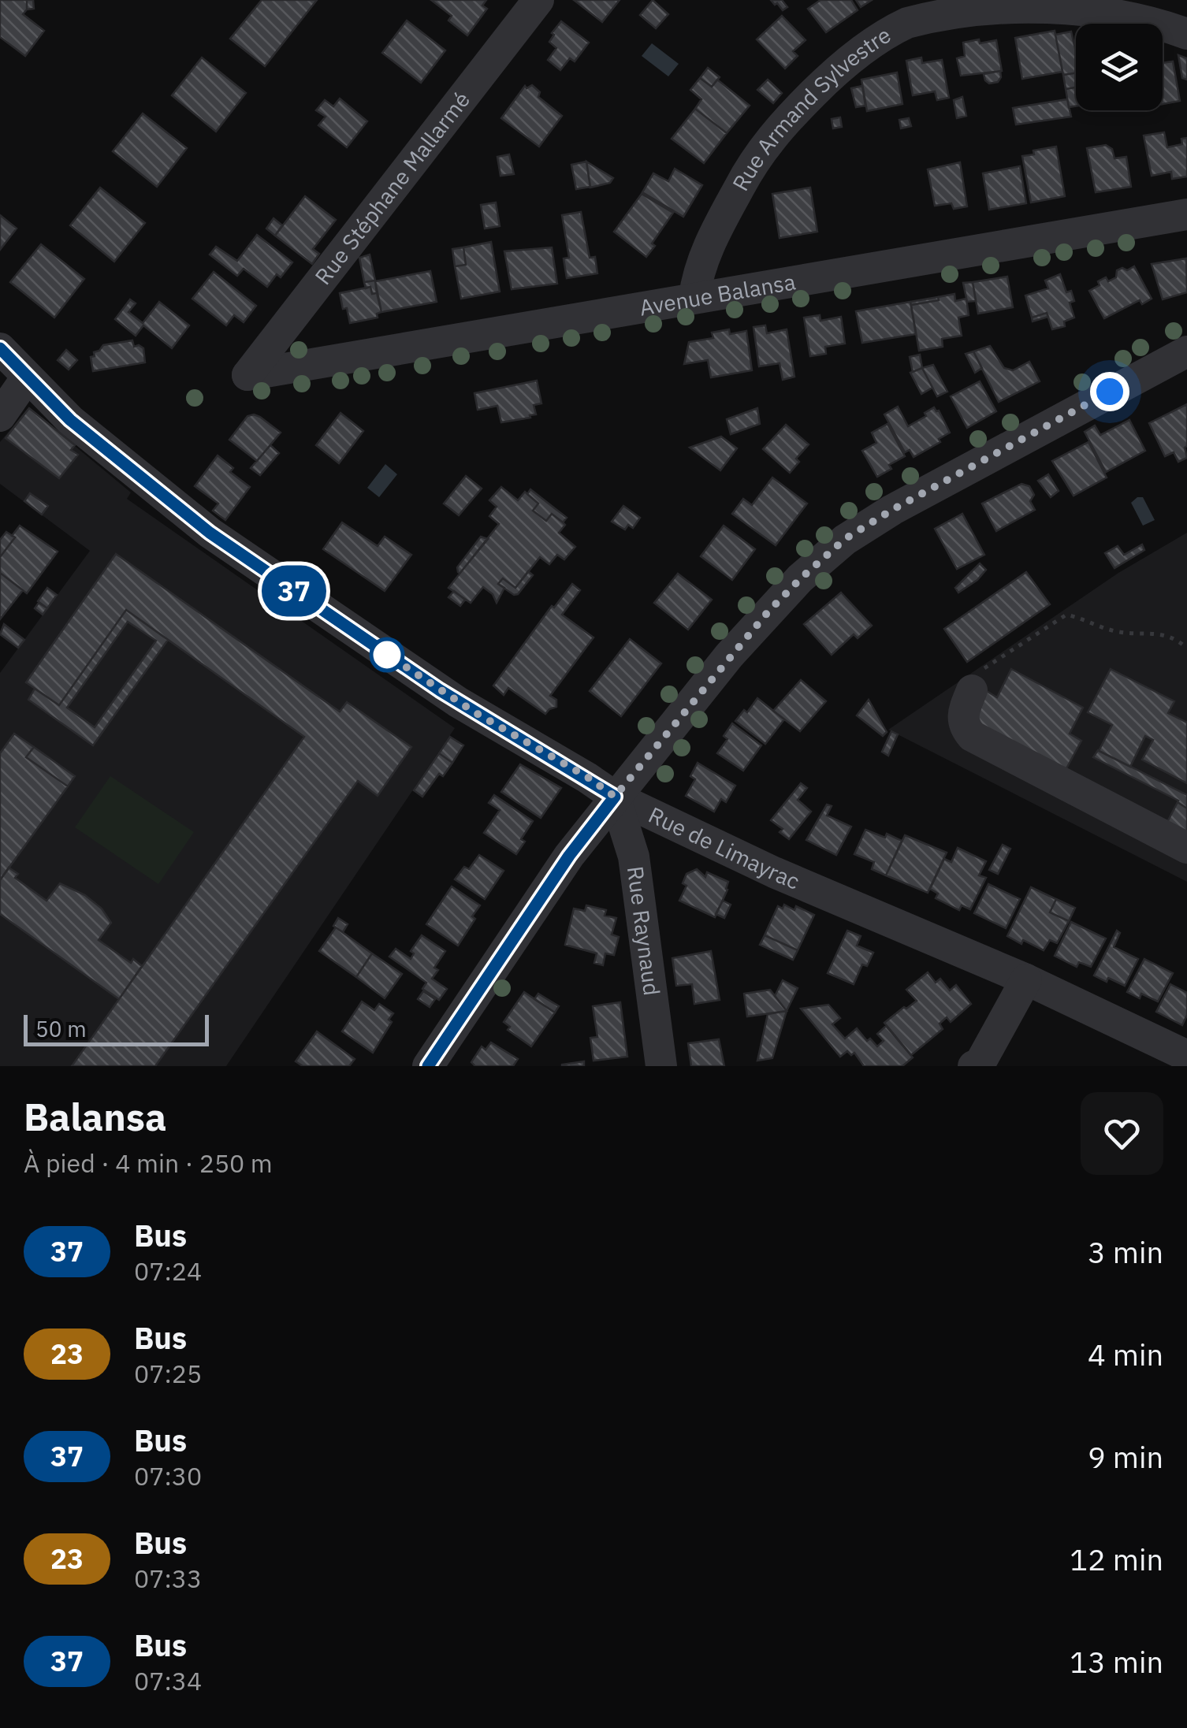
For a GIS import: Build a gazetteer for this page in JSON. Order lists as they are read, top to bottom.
{
  "streets": {
    "street": [
      "Rue Armand Sylvestre",
      "Rue Stéphane Mallarmé",
      "Avenue Balansa",
      "Rue de Limayrac",
      "Rue Raynaud"
    ]
  },
  "crossings": [
    ["Rue Armand Sylvestre", "Avenue Balansa"],
    ["Rue Stéphane Mallarmé", "Avenue Balansa"],
    ["Rue de Limayrac", "Rue Raynaud"]
  ],
  "lines": ["bus line 37"],
  "scale_bar": "50 m",
  "page": {
    "on_map": "37",
    "scale": "50 m",
    "heading": ["Balansa", "À pied · 4 min · 250 m"],
    "list": [
      {
        "mark": "37",
        "name": "Bus",
        "note": "07:24",
        "value": "3 min"
      },
      {
        "mark": "23",
        "name": "Bus",
        "note": "07:25",
        "value": "4 min"
      },
      {
        "mark": "37",
        "name": "Bus",
        "note": "07:30",
        "value": "9 min"
      },
      {
        "mark": "23",
        "name": "Bus",
        "note": "07:33",
        "value": "12 min"
      },
      {
        "mark": "37",
        "name": "Bus",
        "note": "07:34",
        "value": "13 min"
      }
    ]
  }
}
